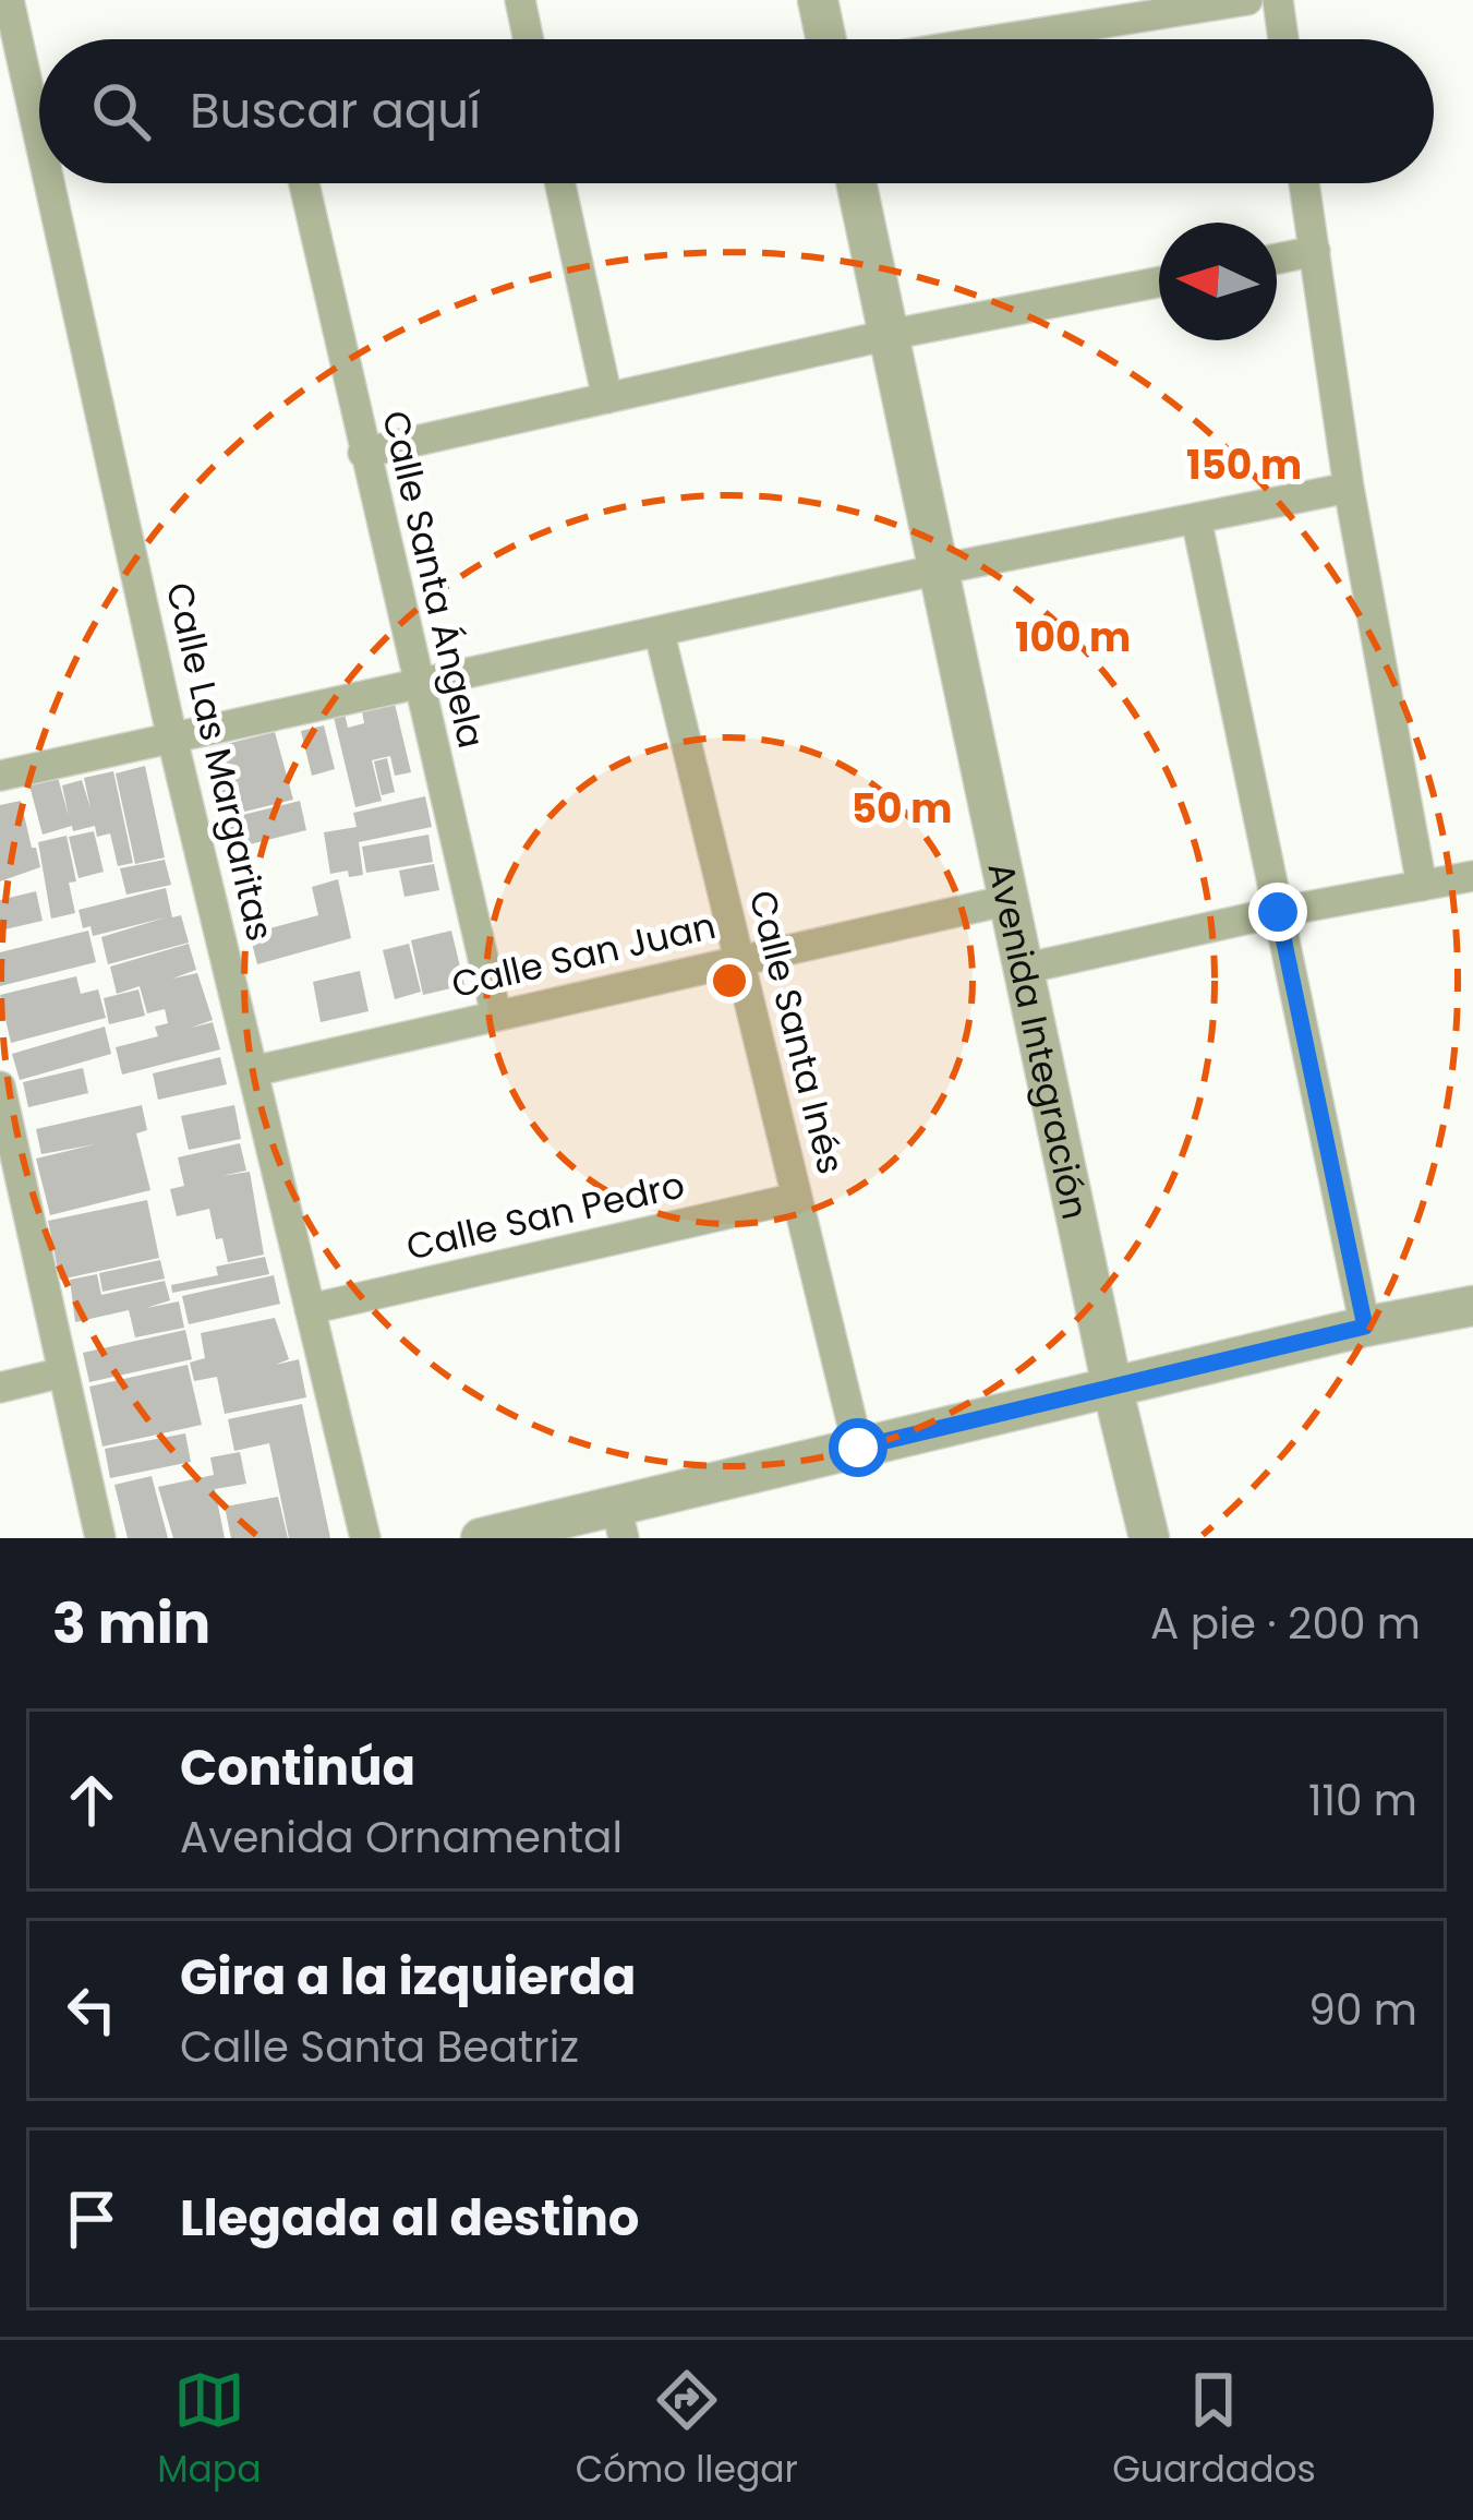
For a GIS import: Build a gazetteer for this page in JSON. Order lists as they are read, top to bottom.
{
  "streets": {
    "street": [
      "Calle Santa Ángela",
      "Calle Las Margaritas",
      "Calle San Juan",
      "Calle Santa Inés",
      "Avenida Integración",
      "Calle San Pedro"
    ]
  },
  "crossings": [
    ["Calle Santa Ángela", "Calle San Juan"],
    ["Calle Las Margaritas", "Calle San Juan"],
    ["Calle Las Margaritas", "Calle San Pedro"],
    ["Calle San Juan", "Calle Santa Inés"],
    ["Calle San Juan", "Avenida Integración"],
    ["Calle Santa Inés", "Calle San Pedro"]
  ],
  "north": "left",
  "page": {
    "search": "Buscar aquí",
    "heading": ["3 min", "A pie · 200 m"],
    "list": [
      ["Continúa", "Avenida Ornamental", "110 m"],
      ["Gira a la izquierda", "Calle Santa Beatriz", "90 m"],
      "Llegada al destino"
    ],
    "nav": ["Mapa", "Cómo llegar", "Guardados"]
  },
  "rings": ["150 m", "100 m", "50 m"]
}
